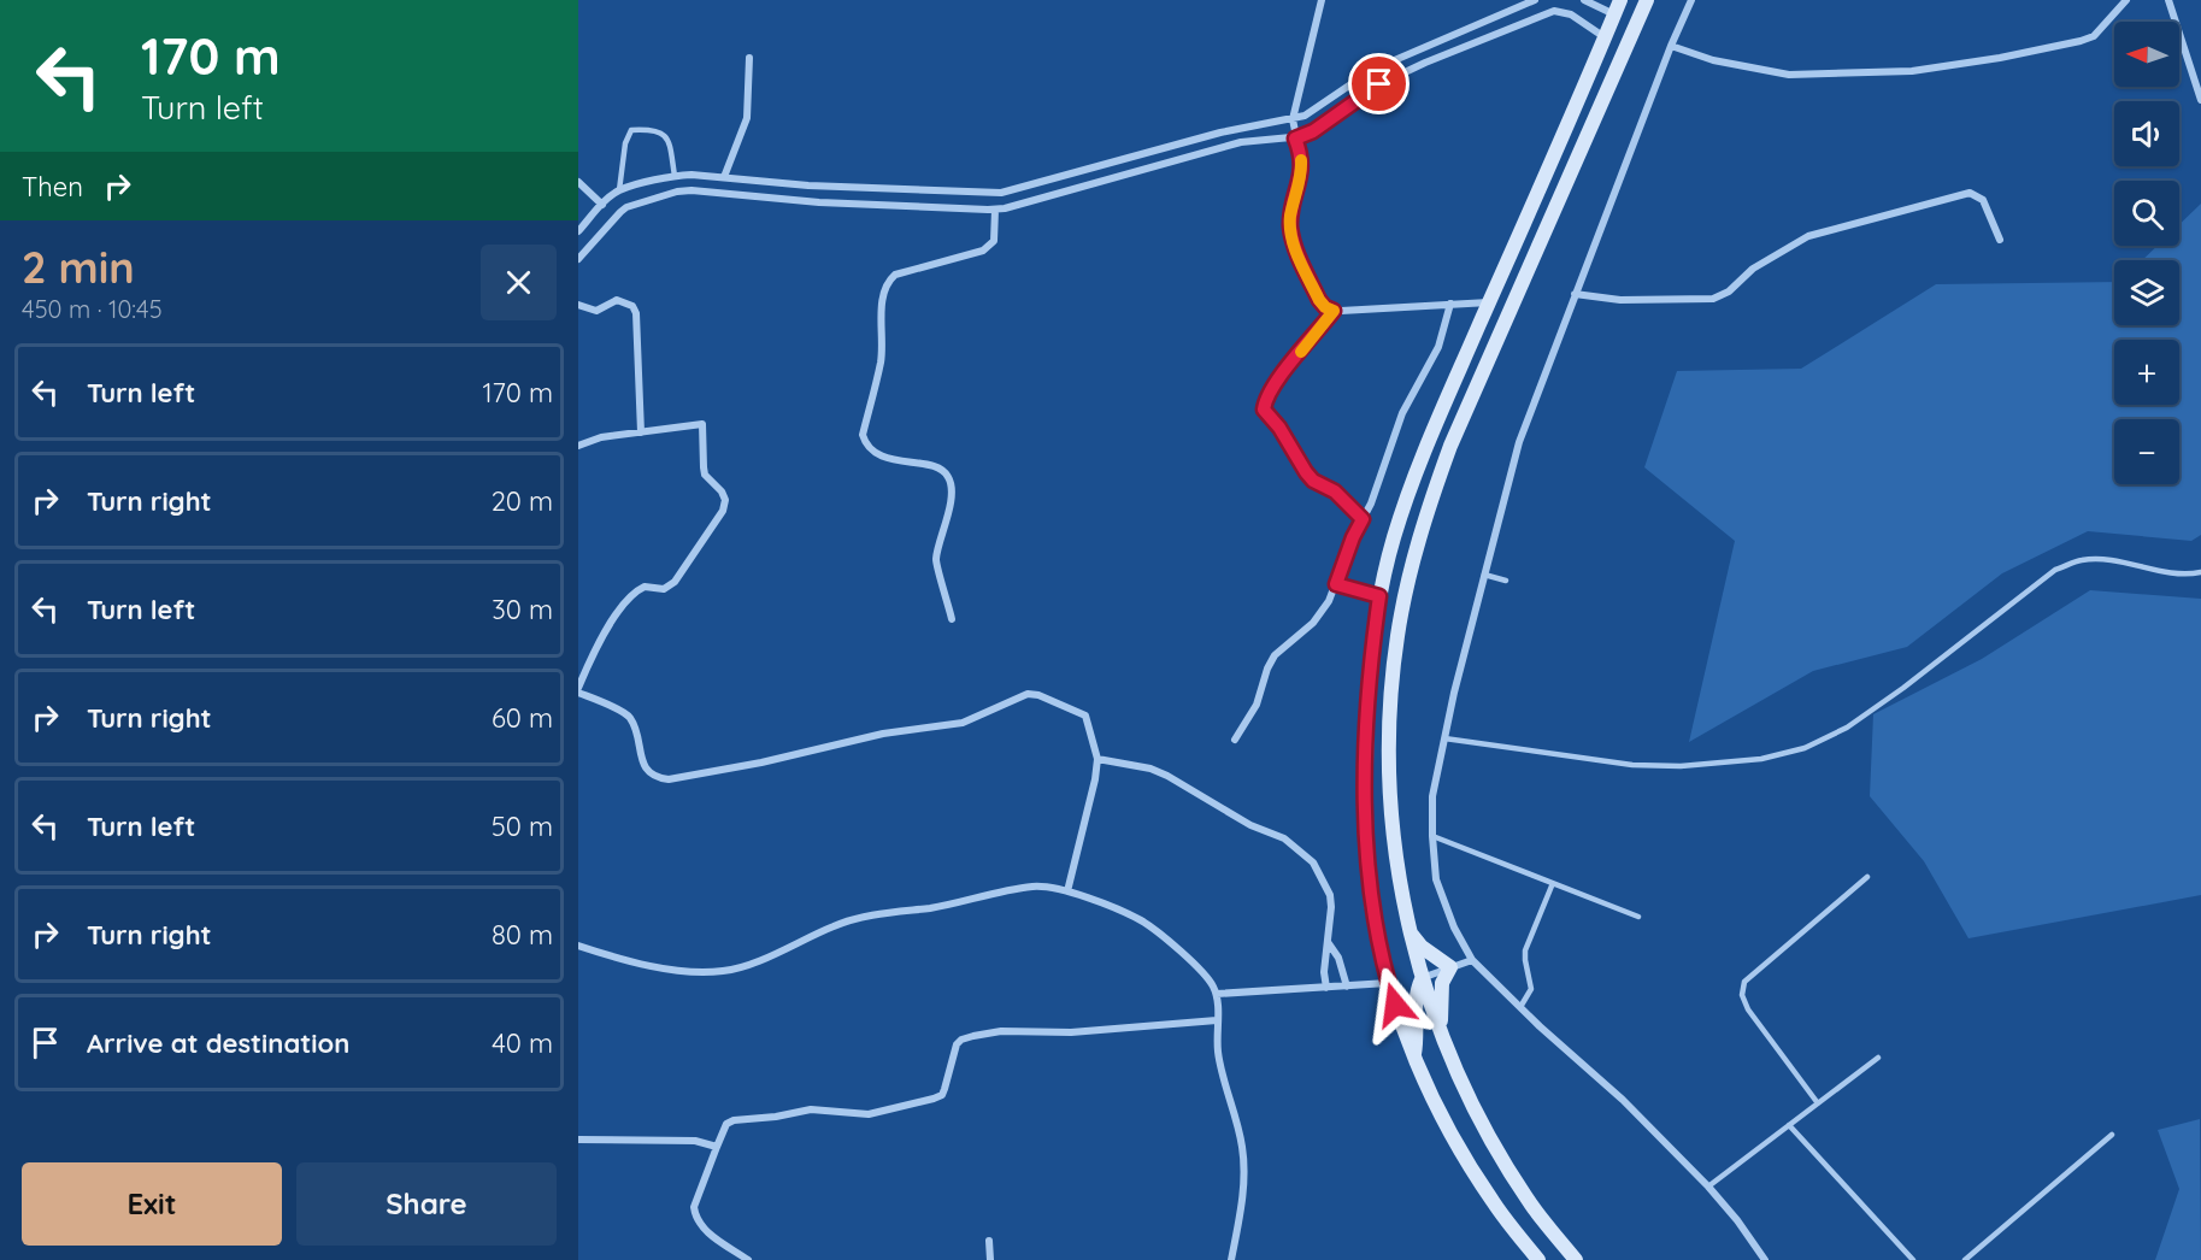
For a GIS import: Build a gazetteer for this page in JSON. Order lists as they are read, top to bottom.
{
  "north": "left",
  "page": {
    "turn": ["170 m", "Turn left"],
    "map_buttons": ["+", "−"],
    "then": "Then",
    "heading": ["2 min", "450 m · 10:45"],
    "list": [
      {
        "name": "Turn left",
        "value": "170 m"
      },
      {
        "name": "Turn right",
        "value": "20 m"
      },
      {
        "name": "Turn left",
        "value": "30 m"
      },
      {
        "name": "Turn right",
        "value": "60 m"
      },
      {
        "name": "Turn left",
        "value": "50 m"
      },
      {
        "name": "Turn right",
        "value": "80 m"
      },
      {
        "name": "Arrive at destination",
        "value": "40 m"
      }
    ],
    "buttons": ["Exit", "Share"]
  }
}
